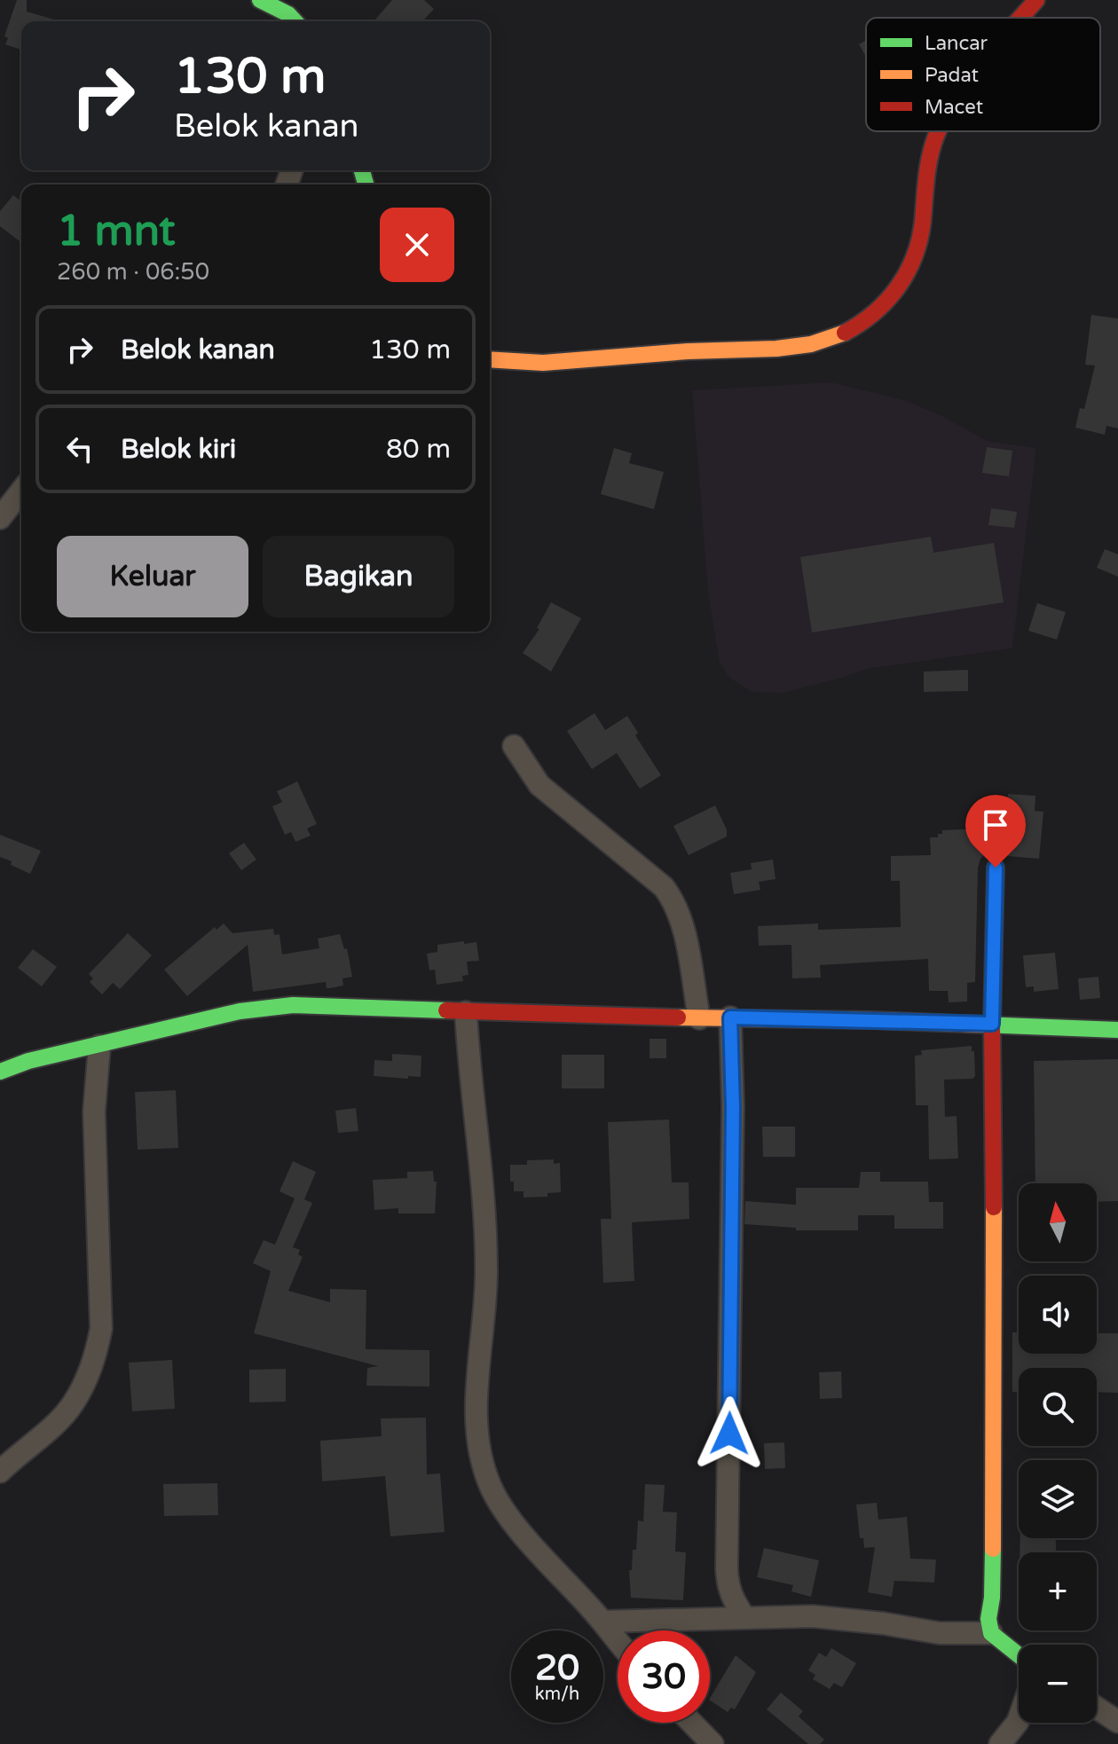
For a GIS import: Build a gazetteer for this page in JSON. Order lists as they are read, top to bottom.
{
  "legend": ["Lancar", "Padat", "Macet"],
  "north": "top",
  "page": {
    "turn": ["130 m", "Belok kanan"],
    "heading": ["1 mnt", "260 m · 06:50"],
    "list": [
      {
        "name": "Belok kanan",
        "value": "130 m"
      },
      {
        "name": "Belok kiri",
        "value": "80 m"
      }
    ],
    "buttons": ["Keluar", "Bagikan"],
    "map_buttons": ["+", "−"],
    "speed": "20 km/h",
    "limit": "30"
  }
}
